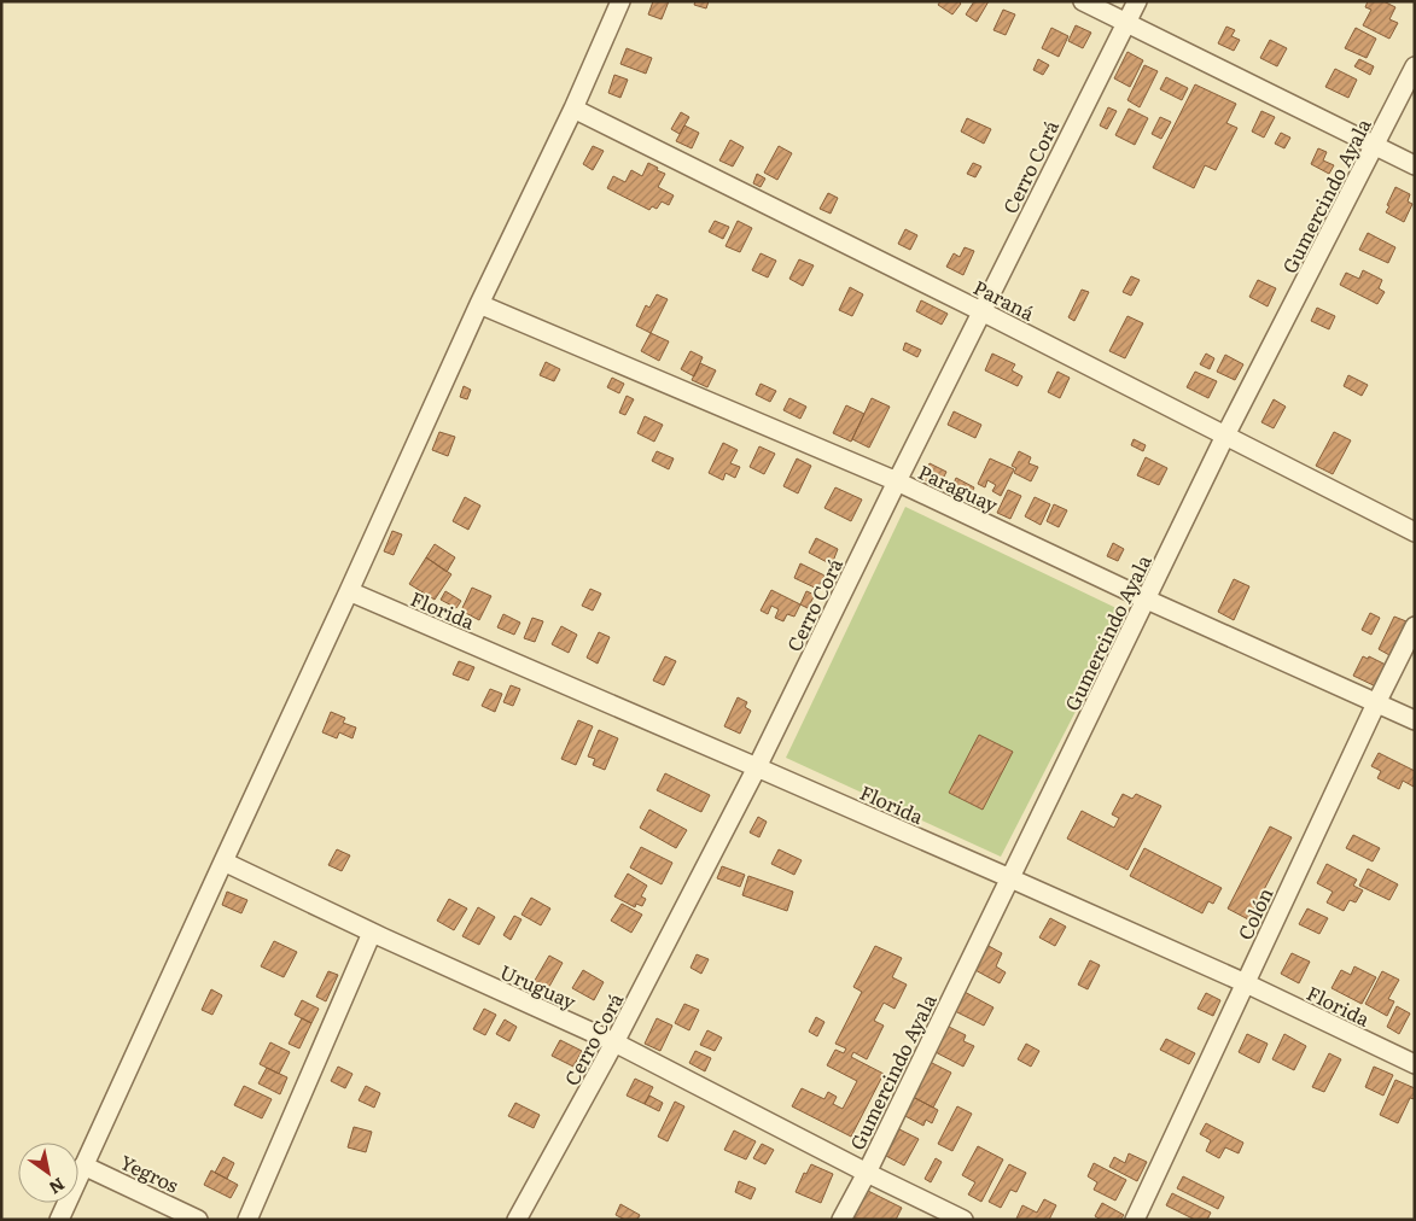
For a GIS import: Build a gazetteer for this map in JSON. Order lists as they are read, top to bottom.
{
  "streets": {
    "street": [
      "Cerro Corá",
      "Gumercindo Ayala",
      "Paraná",
      "Paraguay",
      "Florida",
      "Colón",
      "Uruguay",
      "Yegros"
    ]
  },
  "crossings": [
    ["Cerro Corá", "Paraná"],
    ["Cerro Corá", "Paraguay"],
    ["Cerro Corá", "Florida"],
    ["Cerro Corá", "Uruguay"],
    ["Gumercindo Ayala", "Paraná"],
    ["Gumercindo Ayala", "Paraguay"],
    ["Gumercindo Ayala", "Florida"],
    ["Gumercindo Ayala", "Uruguay"],
    ["Paraguay", "Colón"],
    ["Florida", "Colón"]
  ],
  "north": "bottom right"
}
